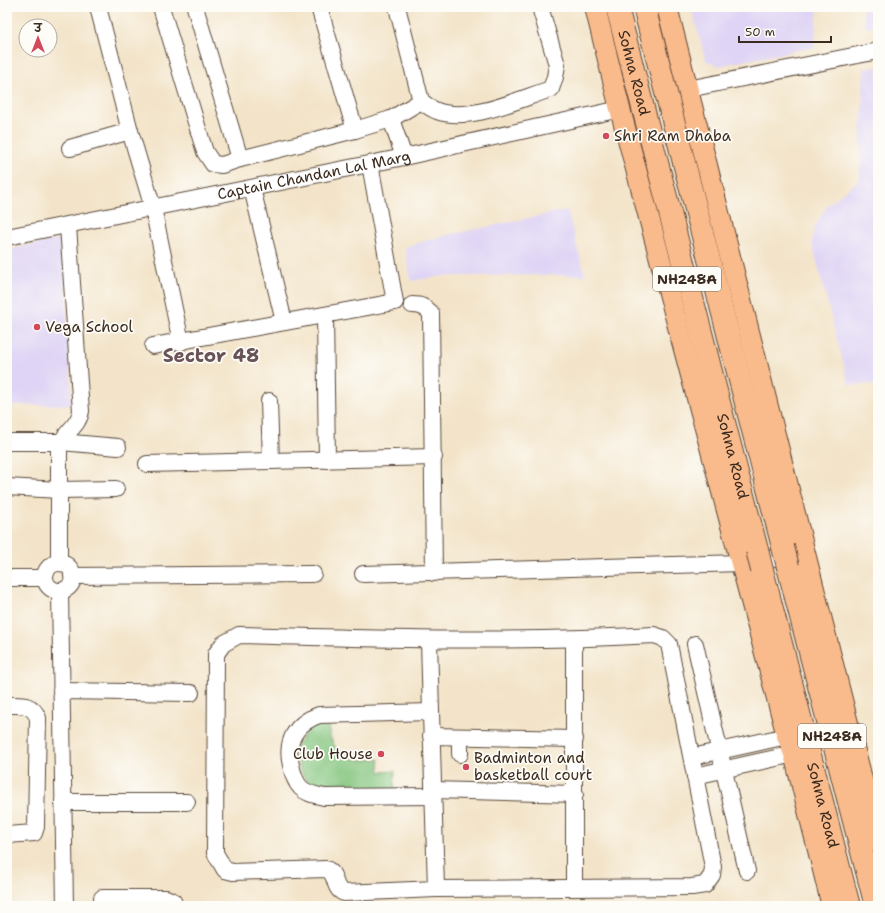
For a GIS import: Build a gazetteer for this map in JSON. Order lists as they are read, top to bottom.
{
  "streets": {
    "highway": ["Sohna Road", "NH248A"],
    "street": ["Captain Chandan Lal Marg"]
  },
  "districts": ["Sector 48"],
  "places": [
    "Shri Ram Dhaba",
    "Vega School",
    "Club House",
    "Badminton and basketball court"
  ],
  "scale_bar": "50 m",
  "north": "top"
}
